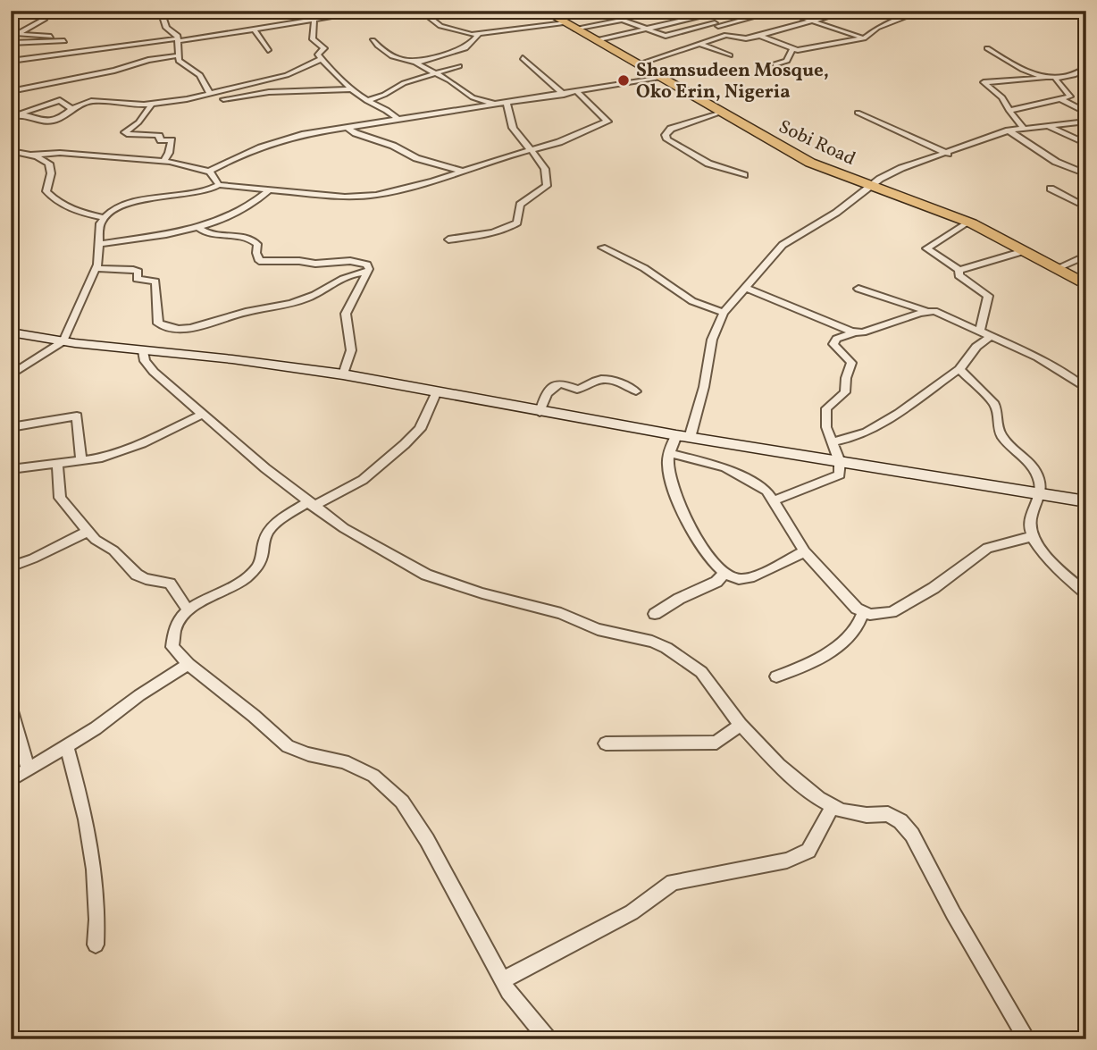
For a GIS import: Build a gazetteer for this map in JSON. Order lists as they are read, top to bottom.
{
  "streets": {
    "highway": ["Sobi Road"]
  },
  "places": ["Shamsudeen Mosque, Oko Erin, Nigeria"]
}
